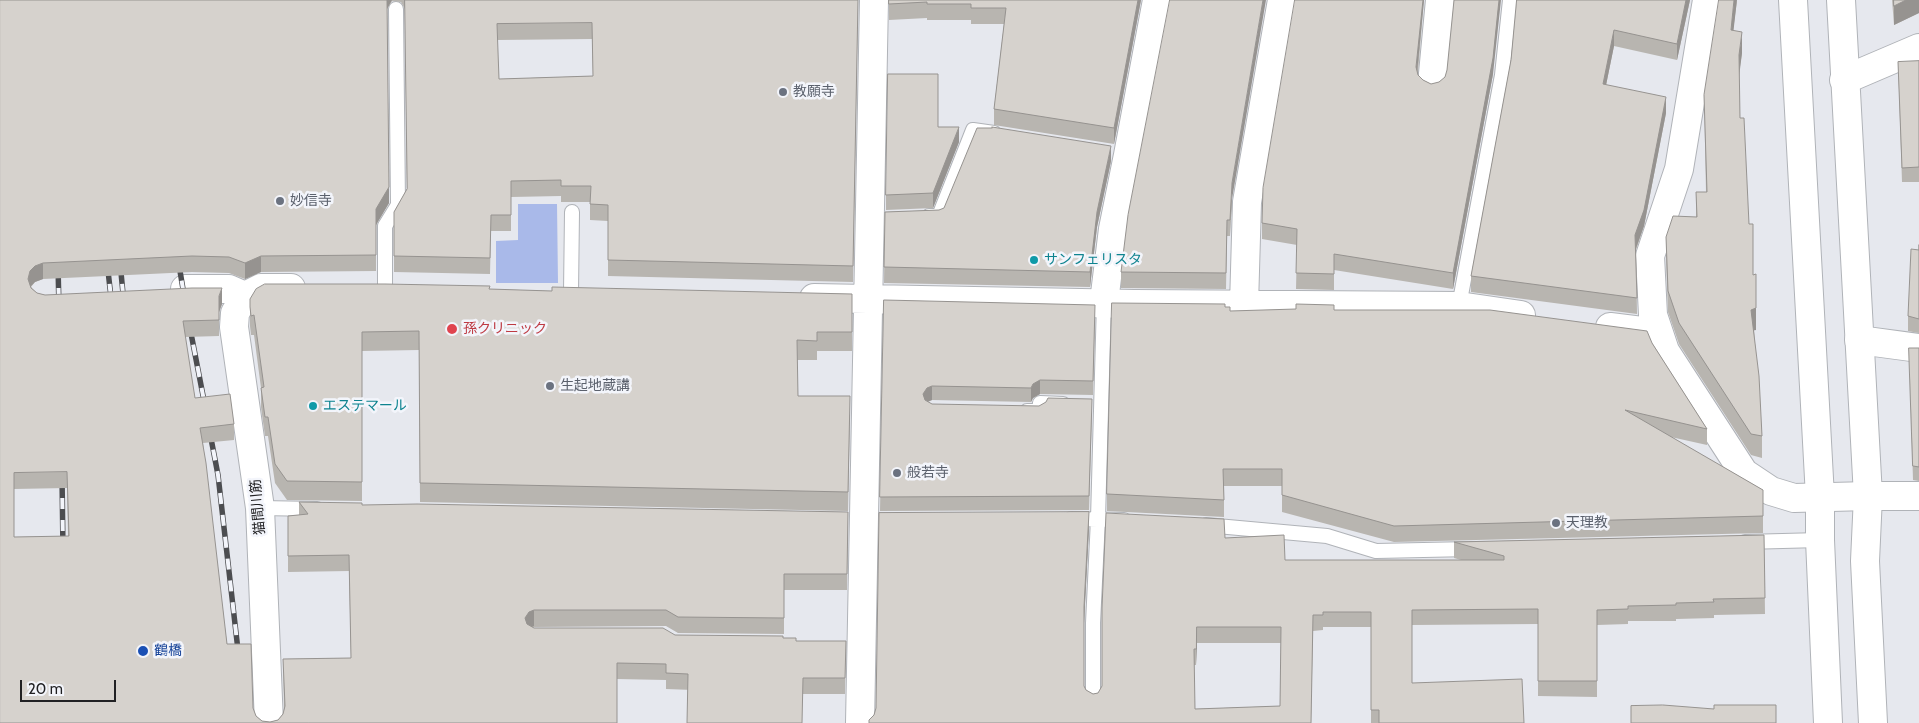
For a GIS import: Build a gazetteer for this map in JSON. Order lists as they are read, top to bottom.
{
  "streets": {
    "street": ["猫間川筋"]
  },
  "places": [
    "教願寺",
    "妙信寺",
    "サンフェリスタ",
    "孫クリニック",
    "生起地蔵講",
    "エステマール",
    "般若寺",
    "天理教",
    "鶴橋"
  ],
  "scale_bar": "20 m"
}
